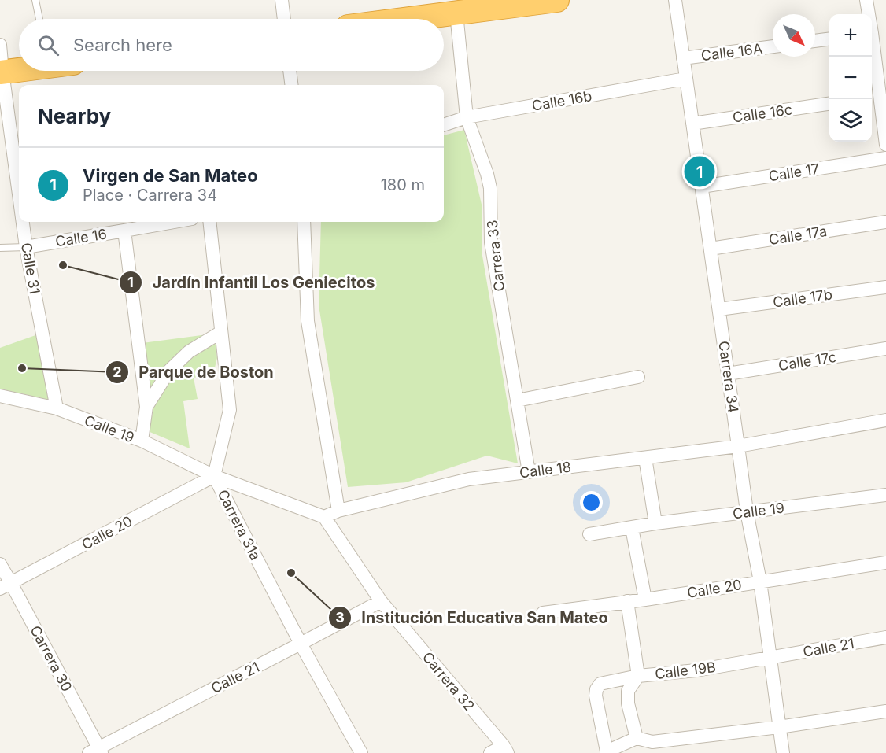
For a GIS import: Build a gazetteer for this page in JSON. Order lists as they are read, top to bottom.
{
  "streets": {
    "street": [
      "Calle 16A",
      "Calle 16b",
      "Calle 16c",
      "Calle 17",
      "Calle 17a",
      "Calle 16",
      "Carrera 33",
      "Calle 31",
      "Calle 17b",
      "Calle 17c",
      "Carrera 34",
      "Calle 19",
      "Calle 18",
      "Carrera 31a",
      "Calle 20",
      "Calle 21",
      "Carrera 30",
      "Calle 19B",
      "Carrera 32"
    ]
  },
  "crossings": [
    ["Calle 16A", "Carrera 34"],
    ["Calle 16b", "Carrera 33"],
    ["Calle 16b", "Carrera 34"],
    ["Calle 16c", "Carrera 34"],
    ["Calle 17", "Carrera 34"],
    ["Calle 17a", "Carrera 34"],
    ["Calle 16", "Calle 31"],
    ["Carrera 33", "Calle 18"],
    ["Calle 31", "Calle 19"],
    ["Calle 17b", "Carrera 34"],
    ["Calle 17c", "Carrera 34"],
    ["Carrera 34", "Calle 19"],
    ["Carrera 34", "Calle 18"],
    ["Carrera 34", "Calle 20"],
    ["Carrera 34", "Calle 21"],
    ["Carrera 34", "Calle 19B"],
    ["Calle 19", "Carrera 31a"],
    ["Calle 19", "Calle 20"],
    ["Calle 18", "Carrera 32"],
    ["Carrera 31a", "Calle 20"],
    ["Carrera 31a", "Calle 21"],
    ["Calle 20", "Carrera 30"],
    ["Calle 21", "Carrera 30"],
    ["Calle 21", "Calle 19B"],
    ["Calle 21", "Carrera 32"]
  ],
  "places": ["Jardín Infantil Los Geniecitos", "Parque de Boston", "Institución Educativa San Mateo"],
  "north": "bottom right",
  "page": {
    "map_buttons": ["+", "−"],
    "search": "Search here",
    "heading": "Nearby",
    "list": [
      {
        "mark": "1",
        "name": "Virgen de San Mateo",
        "note": "Place · Carrera 34",
        "value": "180 m"
      }
    ],
    "pins": "1"
  }
}
